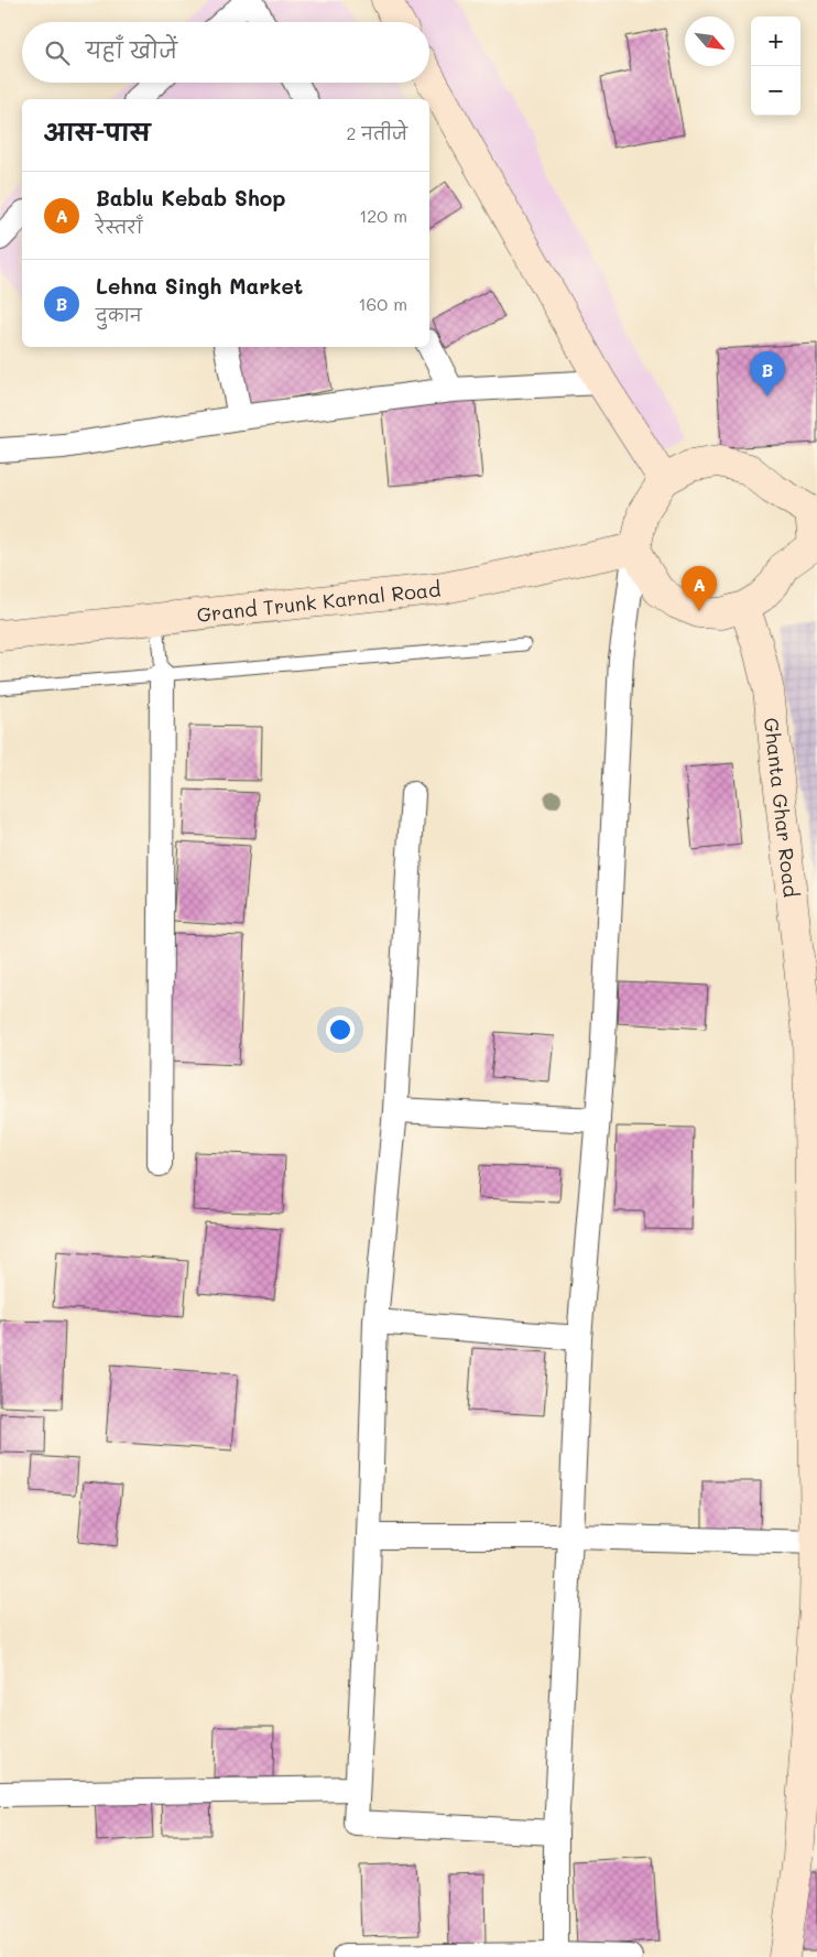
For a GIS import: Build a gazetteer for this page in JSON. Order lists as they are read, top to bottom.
{
  "streets": {
    "street": ["Grand Trunk Karnal Road", "Ghanta Ghar Road"]
  },
  "crossings": [
    ["Grand Trunk Karnal Road", "Ghanta Ghar Road"]
  ],
  "north": "bottom right",
  "page": {
    "map_buttons": ["+", "−"],
    "search": "यहाँ खोजें",
    "heading": ["आस-पास", "2 नतीजे"],
    "list": [
      {
        "mark": "A",
        "name": "Bablu Kebab Shop",
        "note": "रेस्तराँ",
        "value": "120 m"
      },
      {
        "mark": "B",
        "name": "Lehna Singh Market",
        "note": "दुकान",
        "value": "160 m"
      }
    ],
    "pins": ["B", "A"]
  }
}
